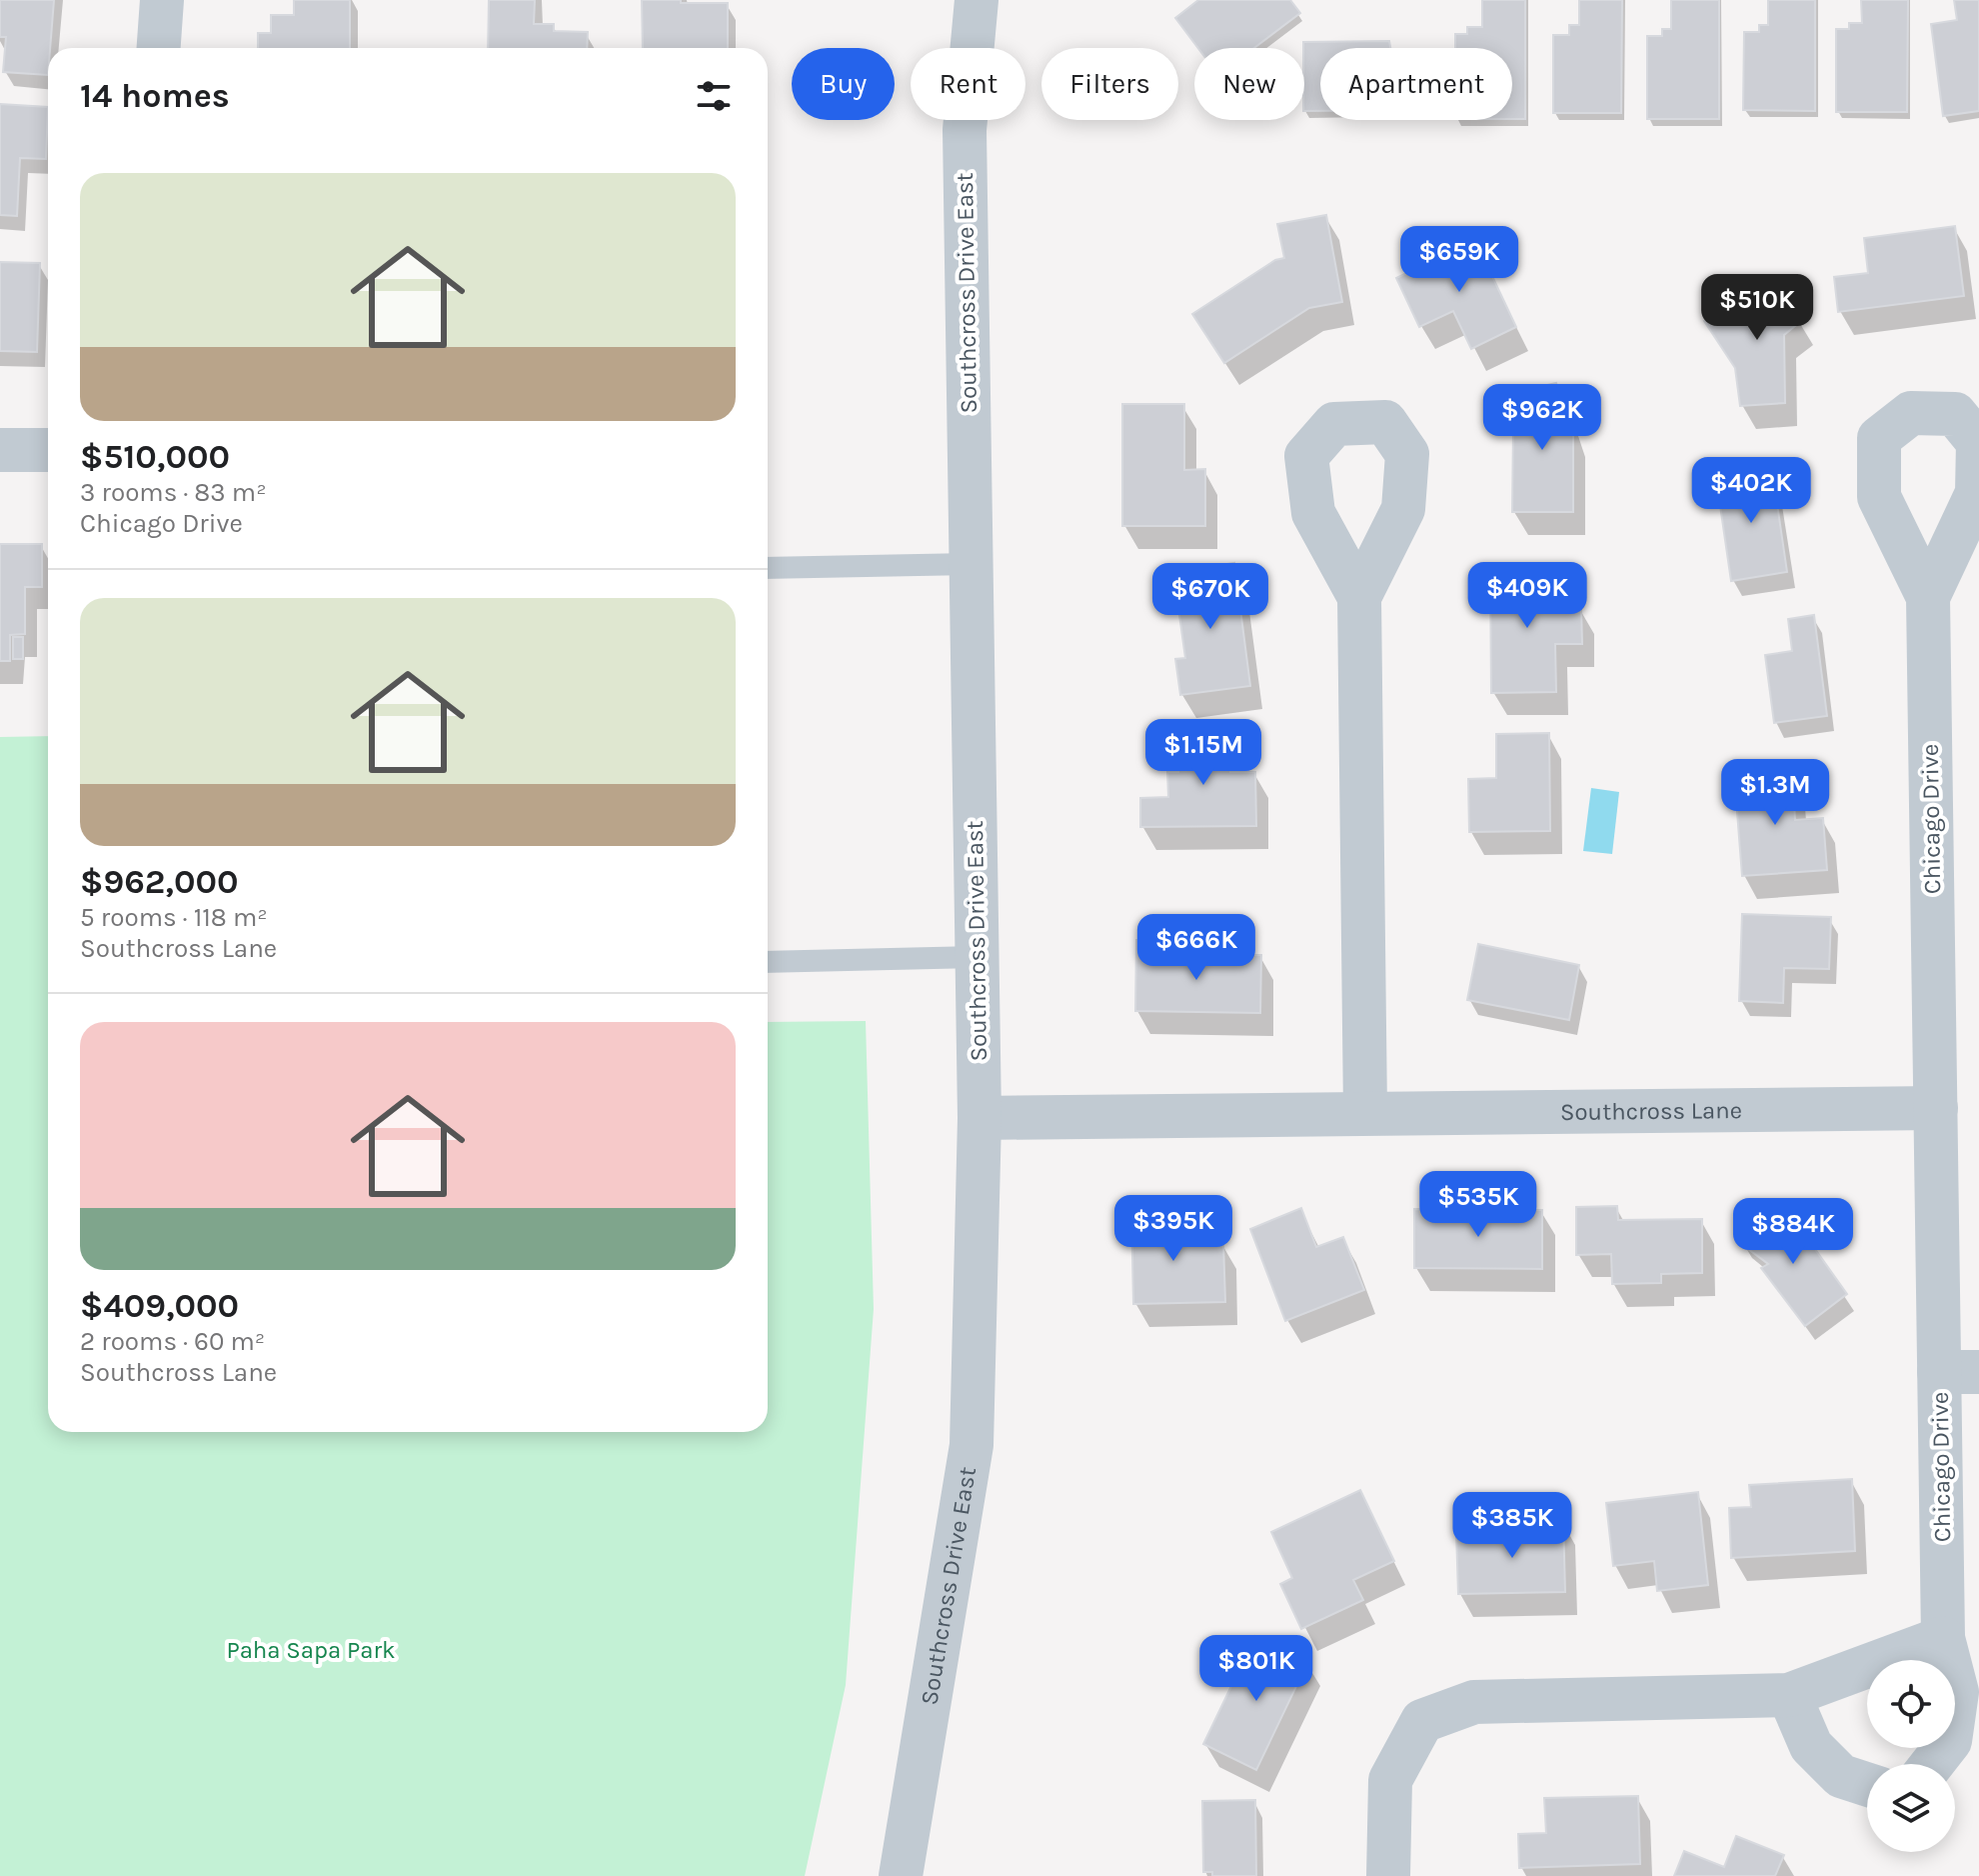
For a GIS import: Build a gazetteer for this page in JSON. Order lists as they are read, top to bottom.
{
  "streets": {
    "street": ["Southcross Drive East", "Chicago Drive", "Southcross Lane"]
  },
  "crossings": [
    ["Southcross Drive East", "Southcross Lane"],
    ["Chicago Drive", "Southcross Lane"]
  ],
  "parks": ["Paha Sapa Park"],
  "page": {
    "chip": [
      "Buy",
      "Rent",
      "Filters",
      "New",
      "Apartment"
    ],
    "heading": "14 homes",
    "list": [
      {
        "name": "$510,000",
        "note": "3 rooms · 83 m² · Chicago Drive"
      },
      {
        "name": "$962,000",
        "note": "5 rooms · 118 m² · Southcross Lane"
      },
      {
        "name": "$409,000",
        "note": "2 rooms · 60 m² · Southcross Lane"
      }
    ],
    "price": [
      "$659K",
      "$510K",
      "$962K",
      "$402K",
      "$409K",
      "$670K",
      "$1.15M",
      "$1.3M",
      "$666K",
      "$535K",
      "$395K",
      "$884K",
      "$385K",
      "$801K"
    ]
  }
}
